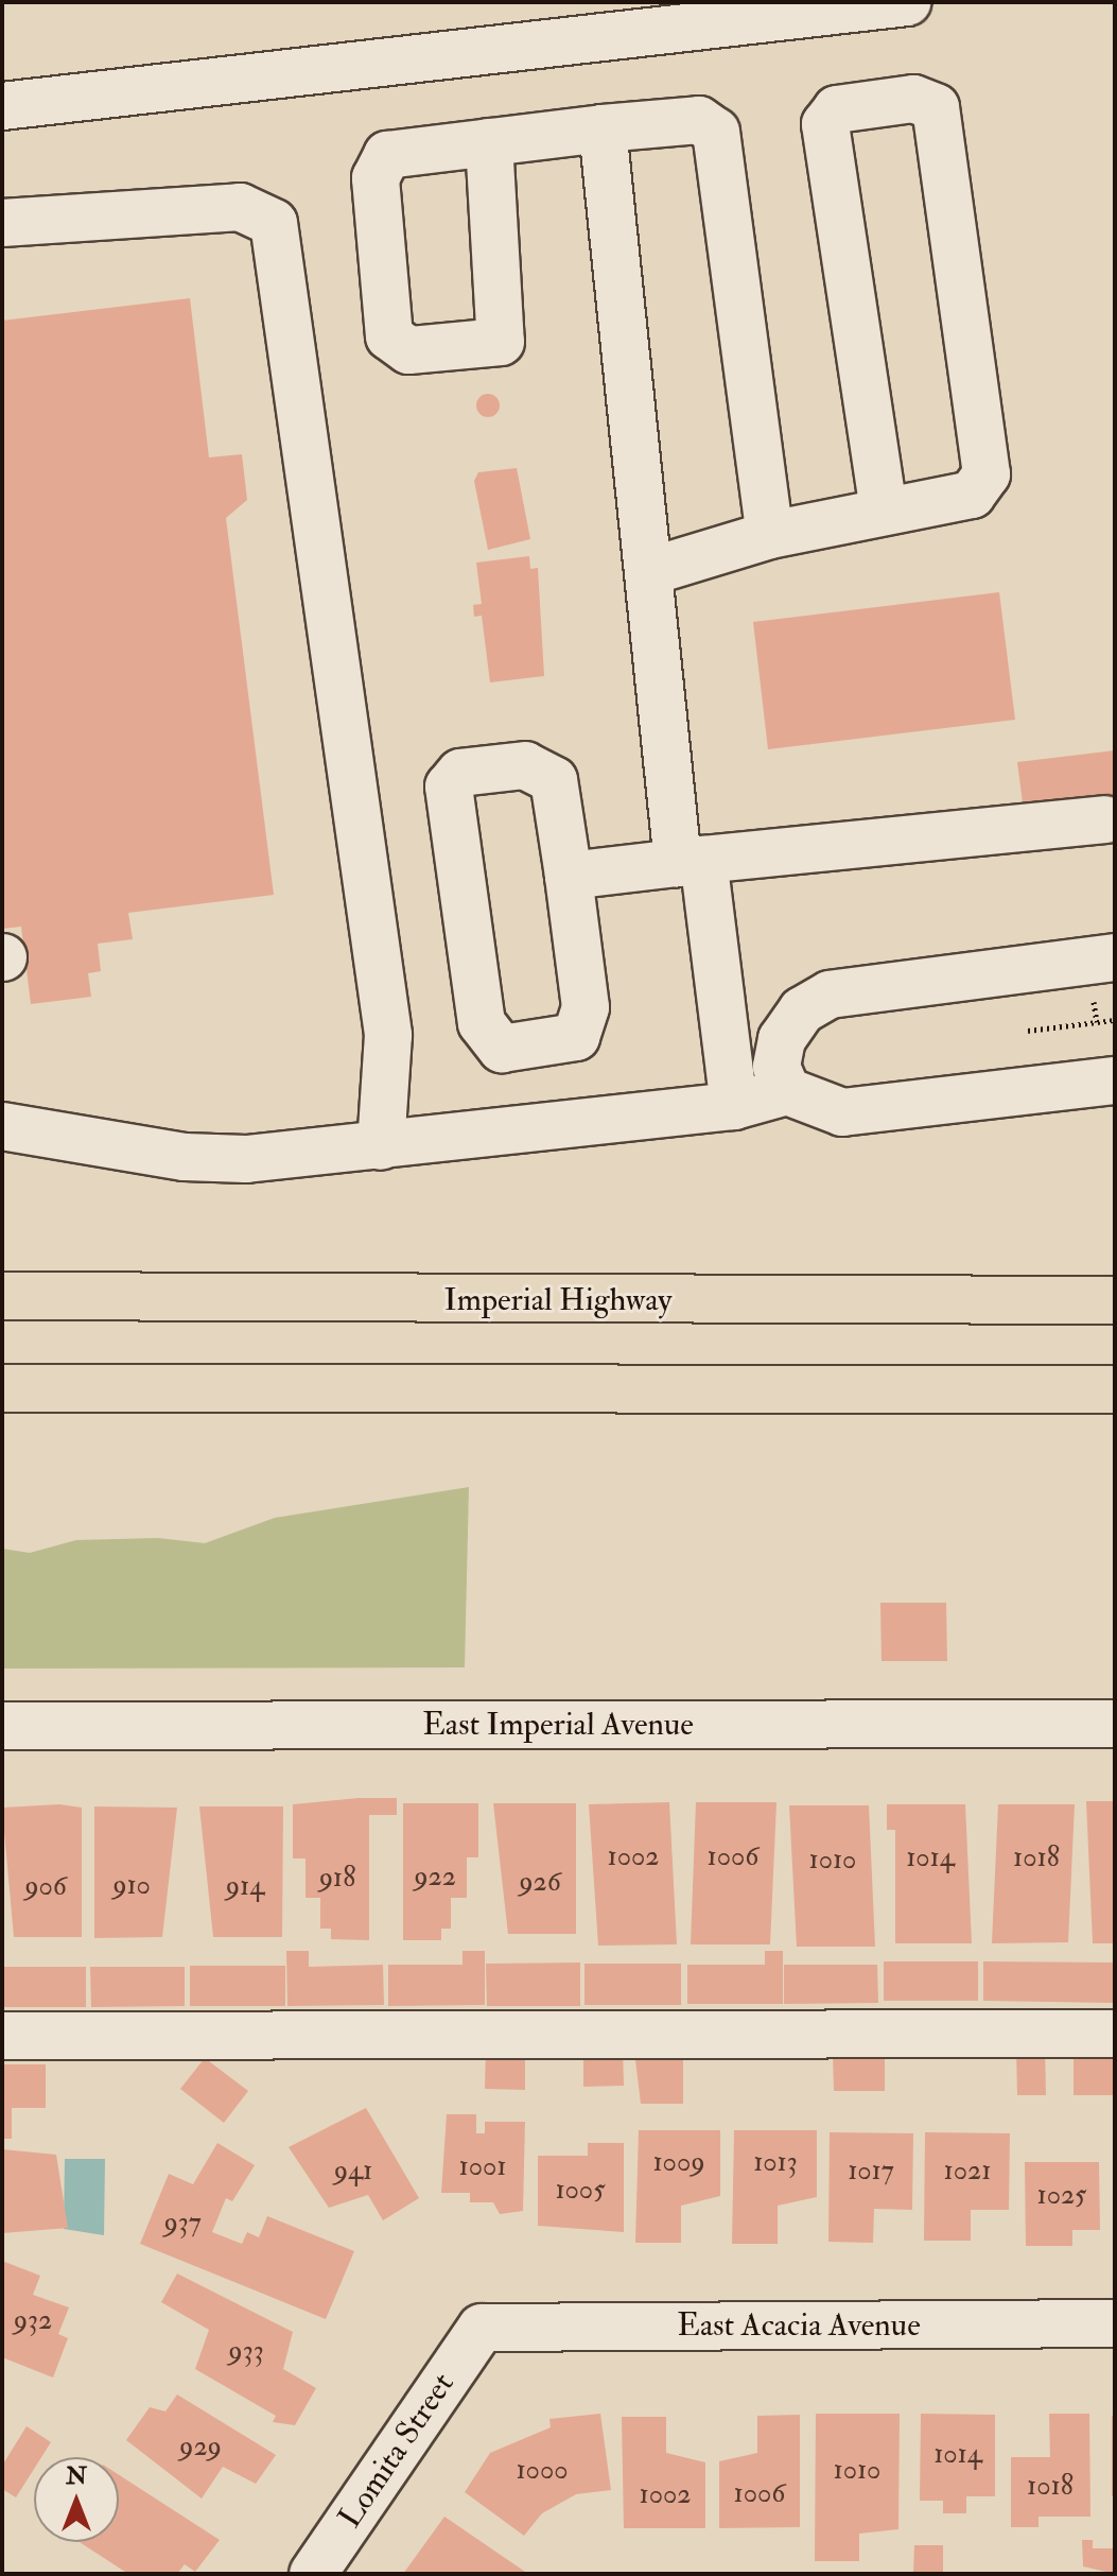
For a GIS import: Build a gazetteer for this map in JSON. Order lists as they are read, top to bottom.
{
  "streets": {
    "main road": ["Imperial Highway"],
    "street": ["East Imperial Avenue", "East Acacia Avenue", "Lomita Street"]
  },
  "crossings": [
    ["East Acacia Avenue", "Lomita Street"]
  ],
  "house_numbers": [
    "1002",
    "1006",
    "1014",
    "1018",
    "1010",
    "922",
    "918",
    "926",
    "910",
    "906",
    "914",
    "1009",
    "1013",
    "1001",
    "941",
    "1017",
    "1021",
    "1005",
    "1025",
    "937",
    "932",
    "933",
    "929",
    "1014",
    "1000",
    "1010",
    "1018",
    "1006",
    "1002"
  ],
  "north": "top"
}
